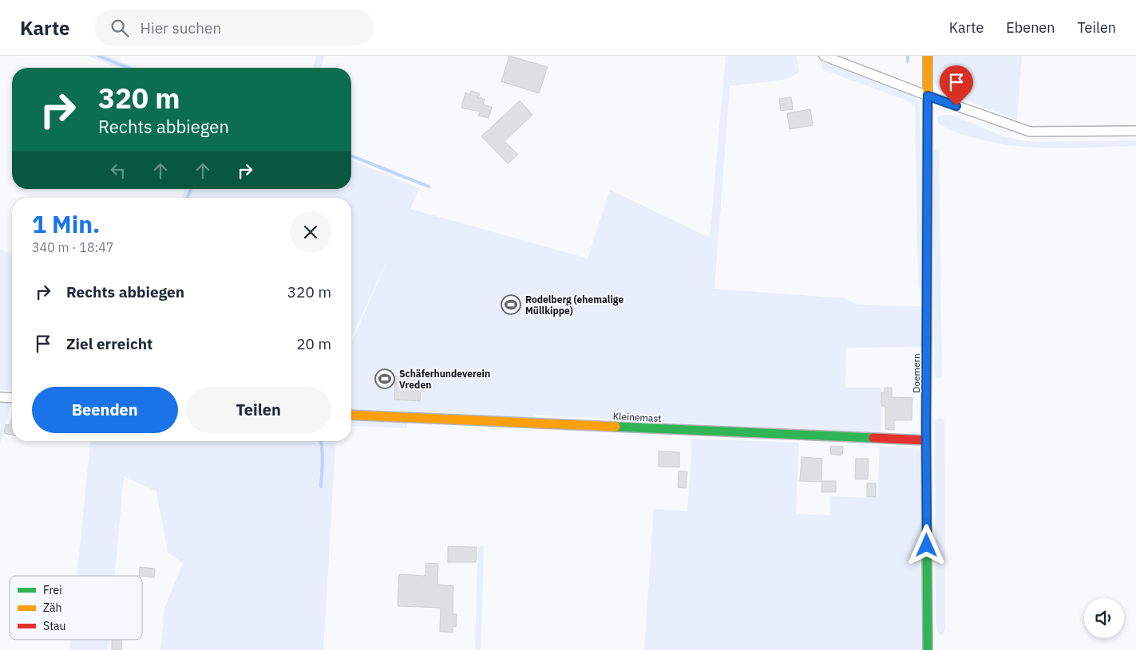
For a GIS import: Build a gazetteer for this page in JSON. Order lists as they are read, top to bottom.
{
  "streets": {
    "street": ["Doemern", "Kleinemast"]
  },
  "crossings": [
    ["Doemern", "Kleinemast"]
  ],
  "places": {
    "sports": ["Rodelberg (ehemalige Müllkippe)", "Schäferhundeverein Vreden"]
  },
  "legend": ["Frei", "Zäh", "Stau"],
  "page": {
    "header": "Karte",
    "search": "Hier suchen",
    "nav": ["Karte", "Ebenen", "Teilen"],
    "turn": ["320 m", "Rechts abbiegen"],
    "heading": ["1 Min.", "340 m · 18:47"],
    "list": [
      {
        "name": "Rechts abbiegen",
        "value": "320 m"
      },
      {
        "name": "Ziel erreicht",
        "value": "20 m"
      }
    ],
    "buttons": ["Beenden", "Teilen"]
  }
}
